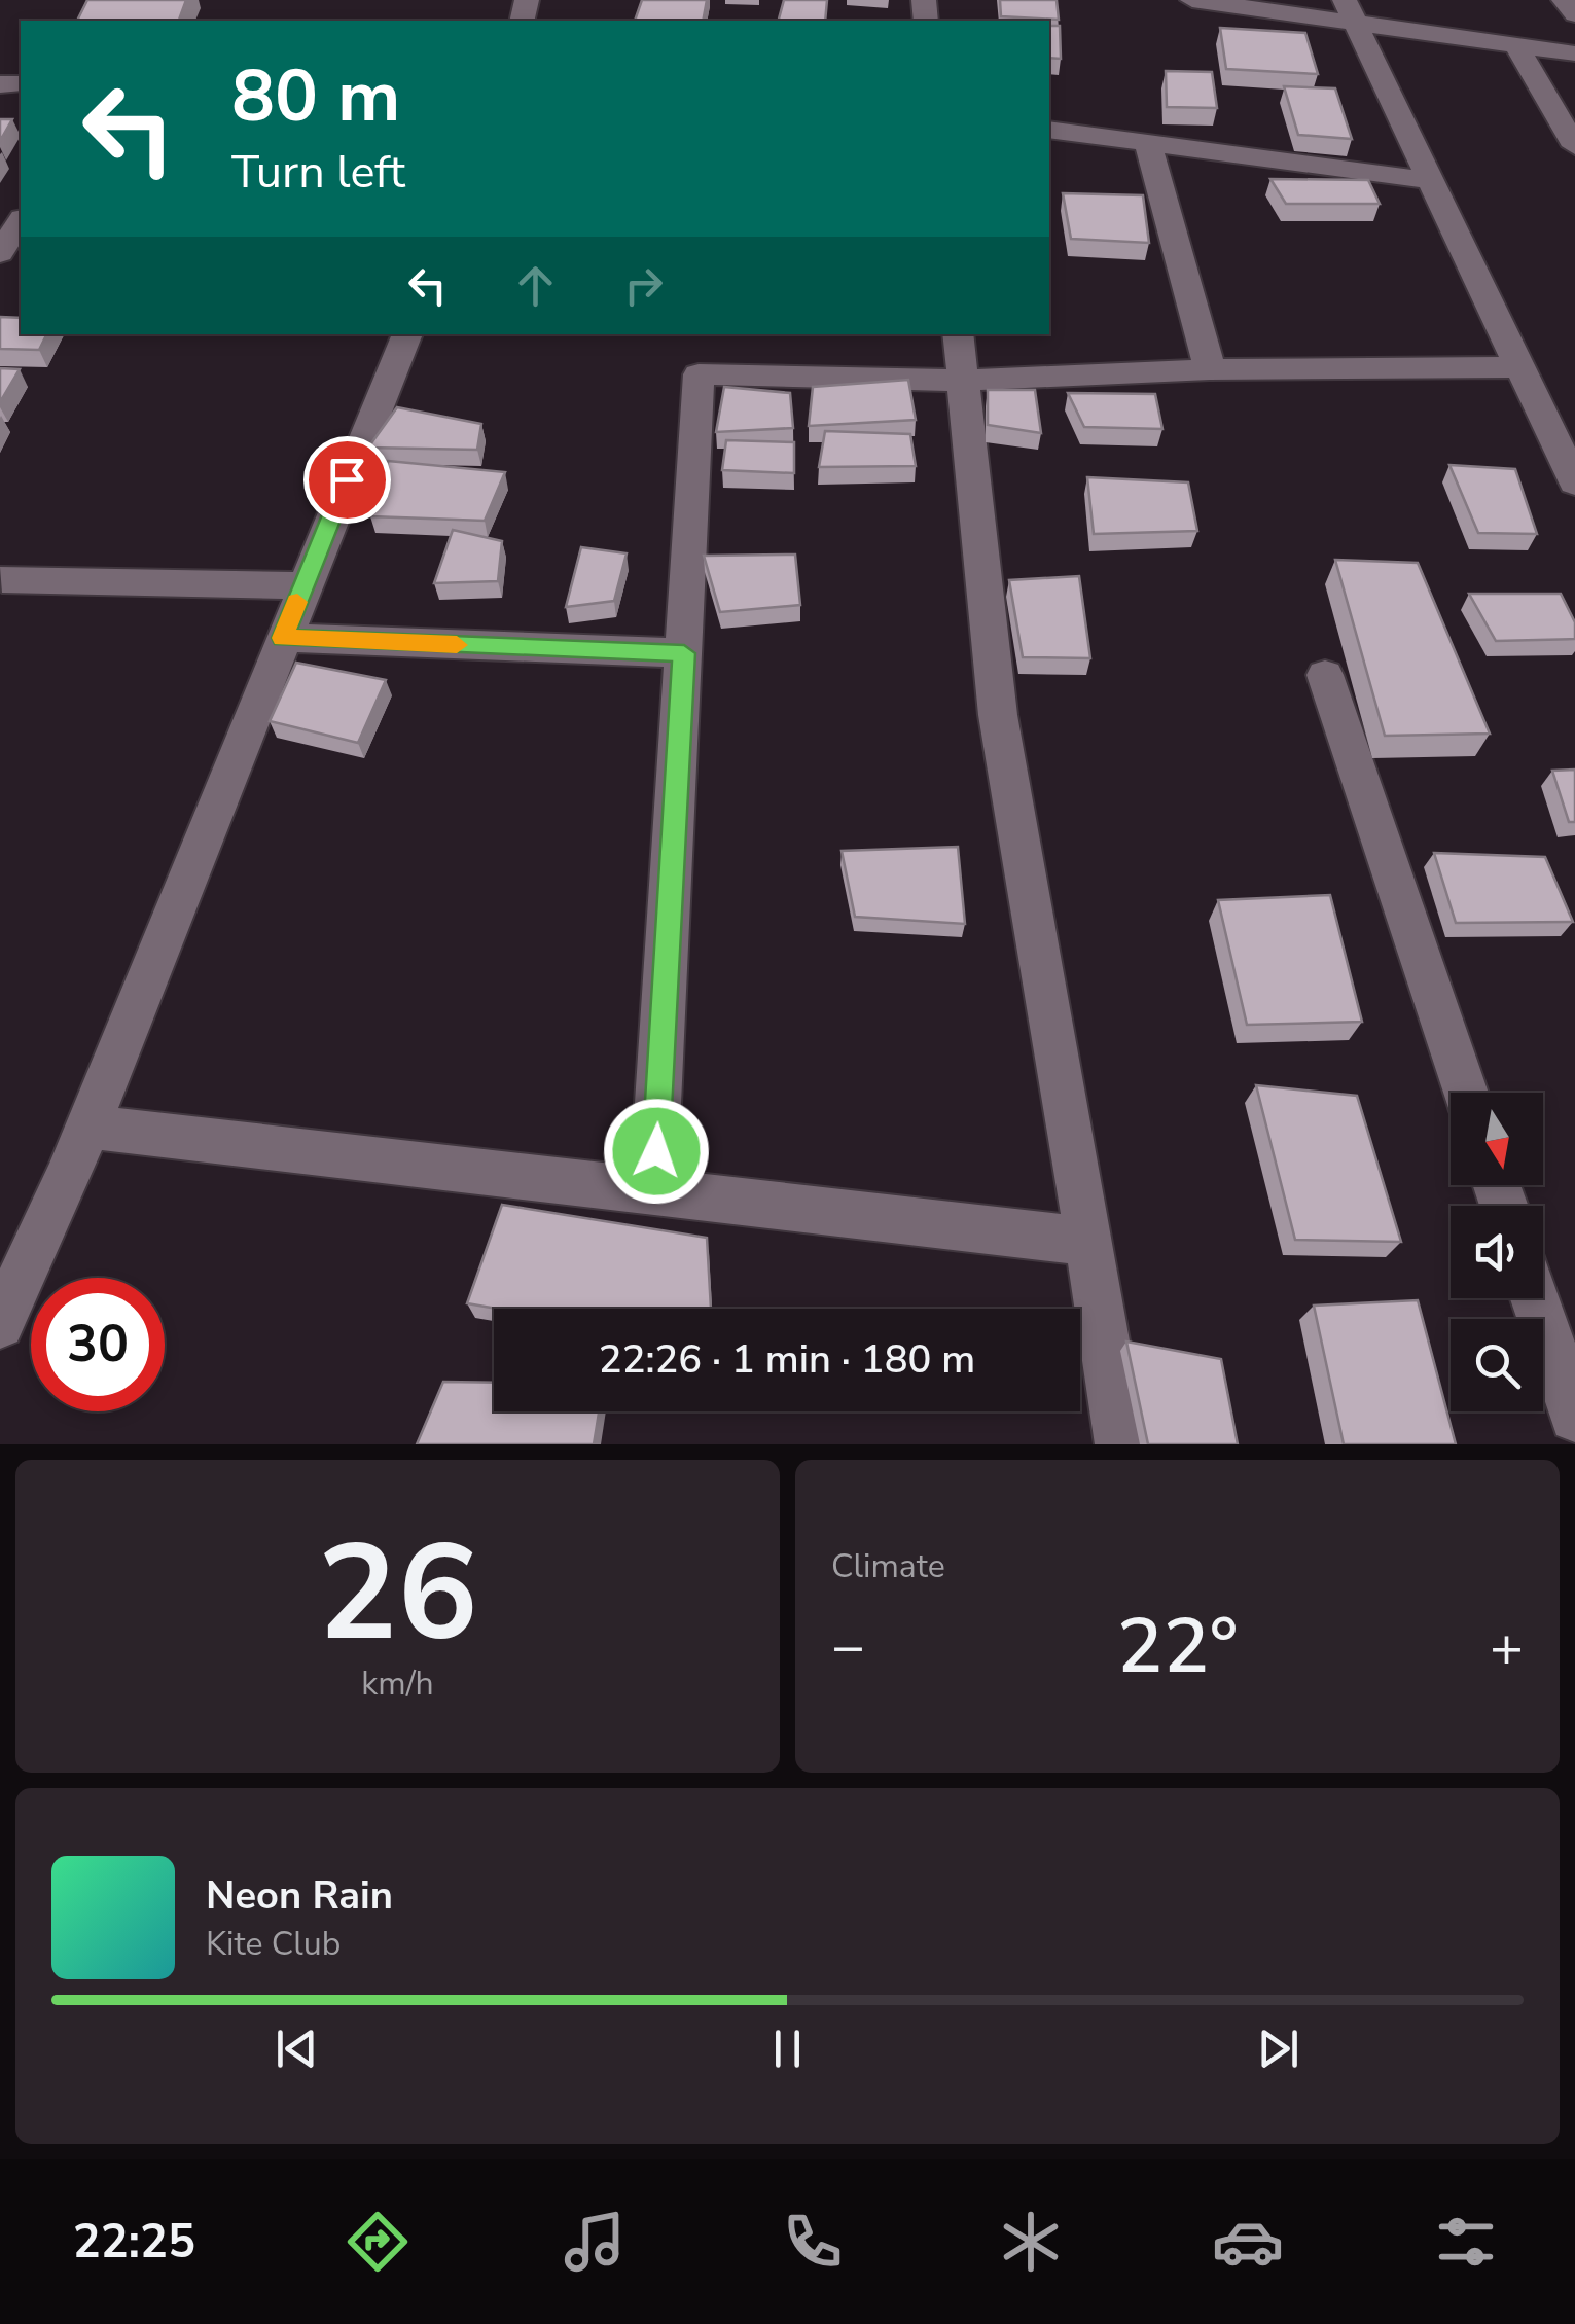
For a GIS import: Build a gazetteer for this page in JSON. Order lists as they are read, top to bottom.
{
  "north": "bottom",
  "page": {
    "turn": ["80 m", "Turn left"],
    "limit": "30",
    "trip": "22:26 · 1 min · 180 m",
    "tile": [
      ["26", "km/h"],
      "Climate"
    ],
    "heat": ["−", "22°", "+"],
    "song": ["Neon Rain", "Kite Club"],
    "tabs": "22:25"
  }
}
